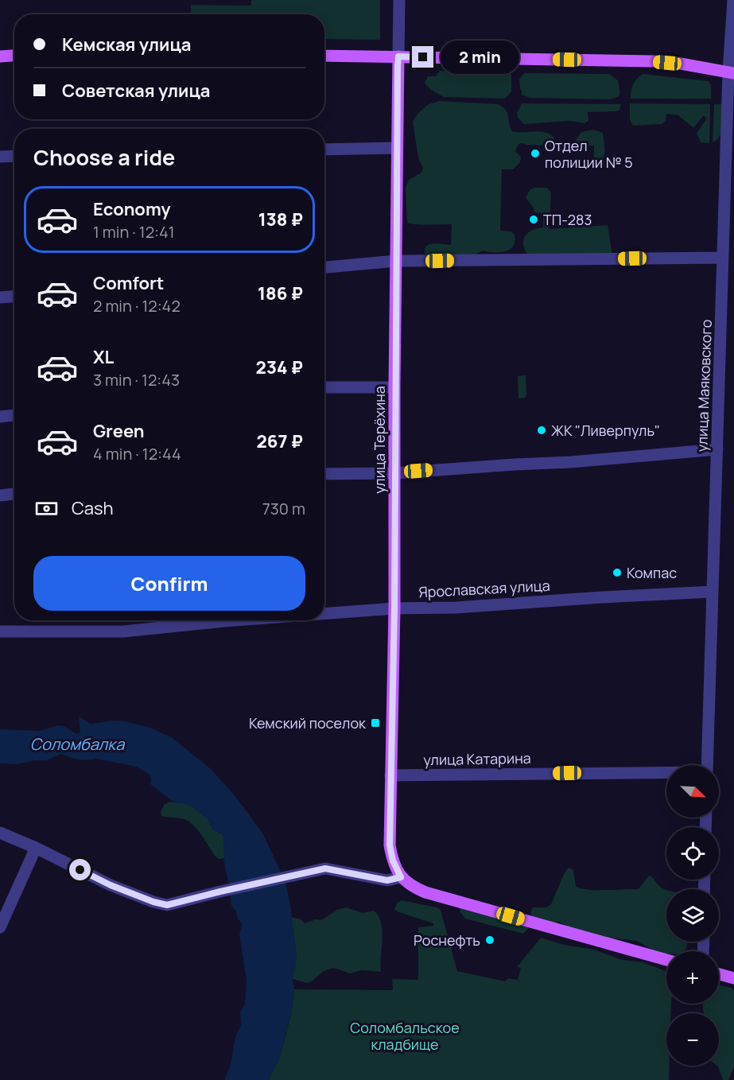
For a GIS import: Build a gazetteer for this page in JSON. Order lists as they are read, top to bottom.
{
  "streets": {
    "main road": ["улица Терёхина"],
    "street": ["улица Маяковского", "Ярославская улица", "улица Катарина"]
  },
  "crossings": [
    ["улица Маяковского", "Ярославская улица"],
    ["улица Терёхина", "Ярославская улица"],
    ["улица Терёхина", "улица Катарина"]
  ],
  "water": ["Соломбалка"],
  "parks": ["Соломбальское кладбище"],
  "places": {
    "other": [
      "Отдел полиции № 5",
      "ТП-283",
      "ЖК \"Ливерпуль\"",
      "Компас",
      "Роснефть"
    ],
    "transit": ["Кемский поселок"]
  },
  "north": "bottom right",
  "page": {
    "banner": ["Кемская улица", "Советская улица"],
    "bubble": "2 min",
    "heading": "Choose a ride",
    "list": [
      {
        "name": "Economy",
        "note": "1 min · 12:41",
        "value": "138 ₽"
      },
      {
        "name": "Comfort",
        "note": "2 min · 12:42",
        "value": "186 ₽"
      },
      {
        "name": "XL",
        "note": "3 min · 12:43",
        "value": "234 ₽"
      },
      {
        "name": "Green",
        "note": "4 min · 12:44",
        "value": "267 ₽"
      }
    ],
    "pay": ["Cash", "730 m"],
    "buttons": "Confirm",
    "map_buttons": ["+", "−"]
  }
}
